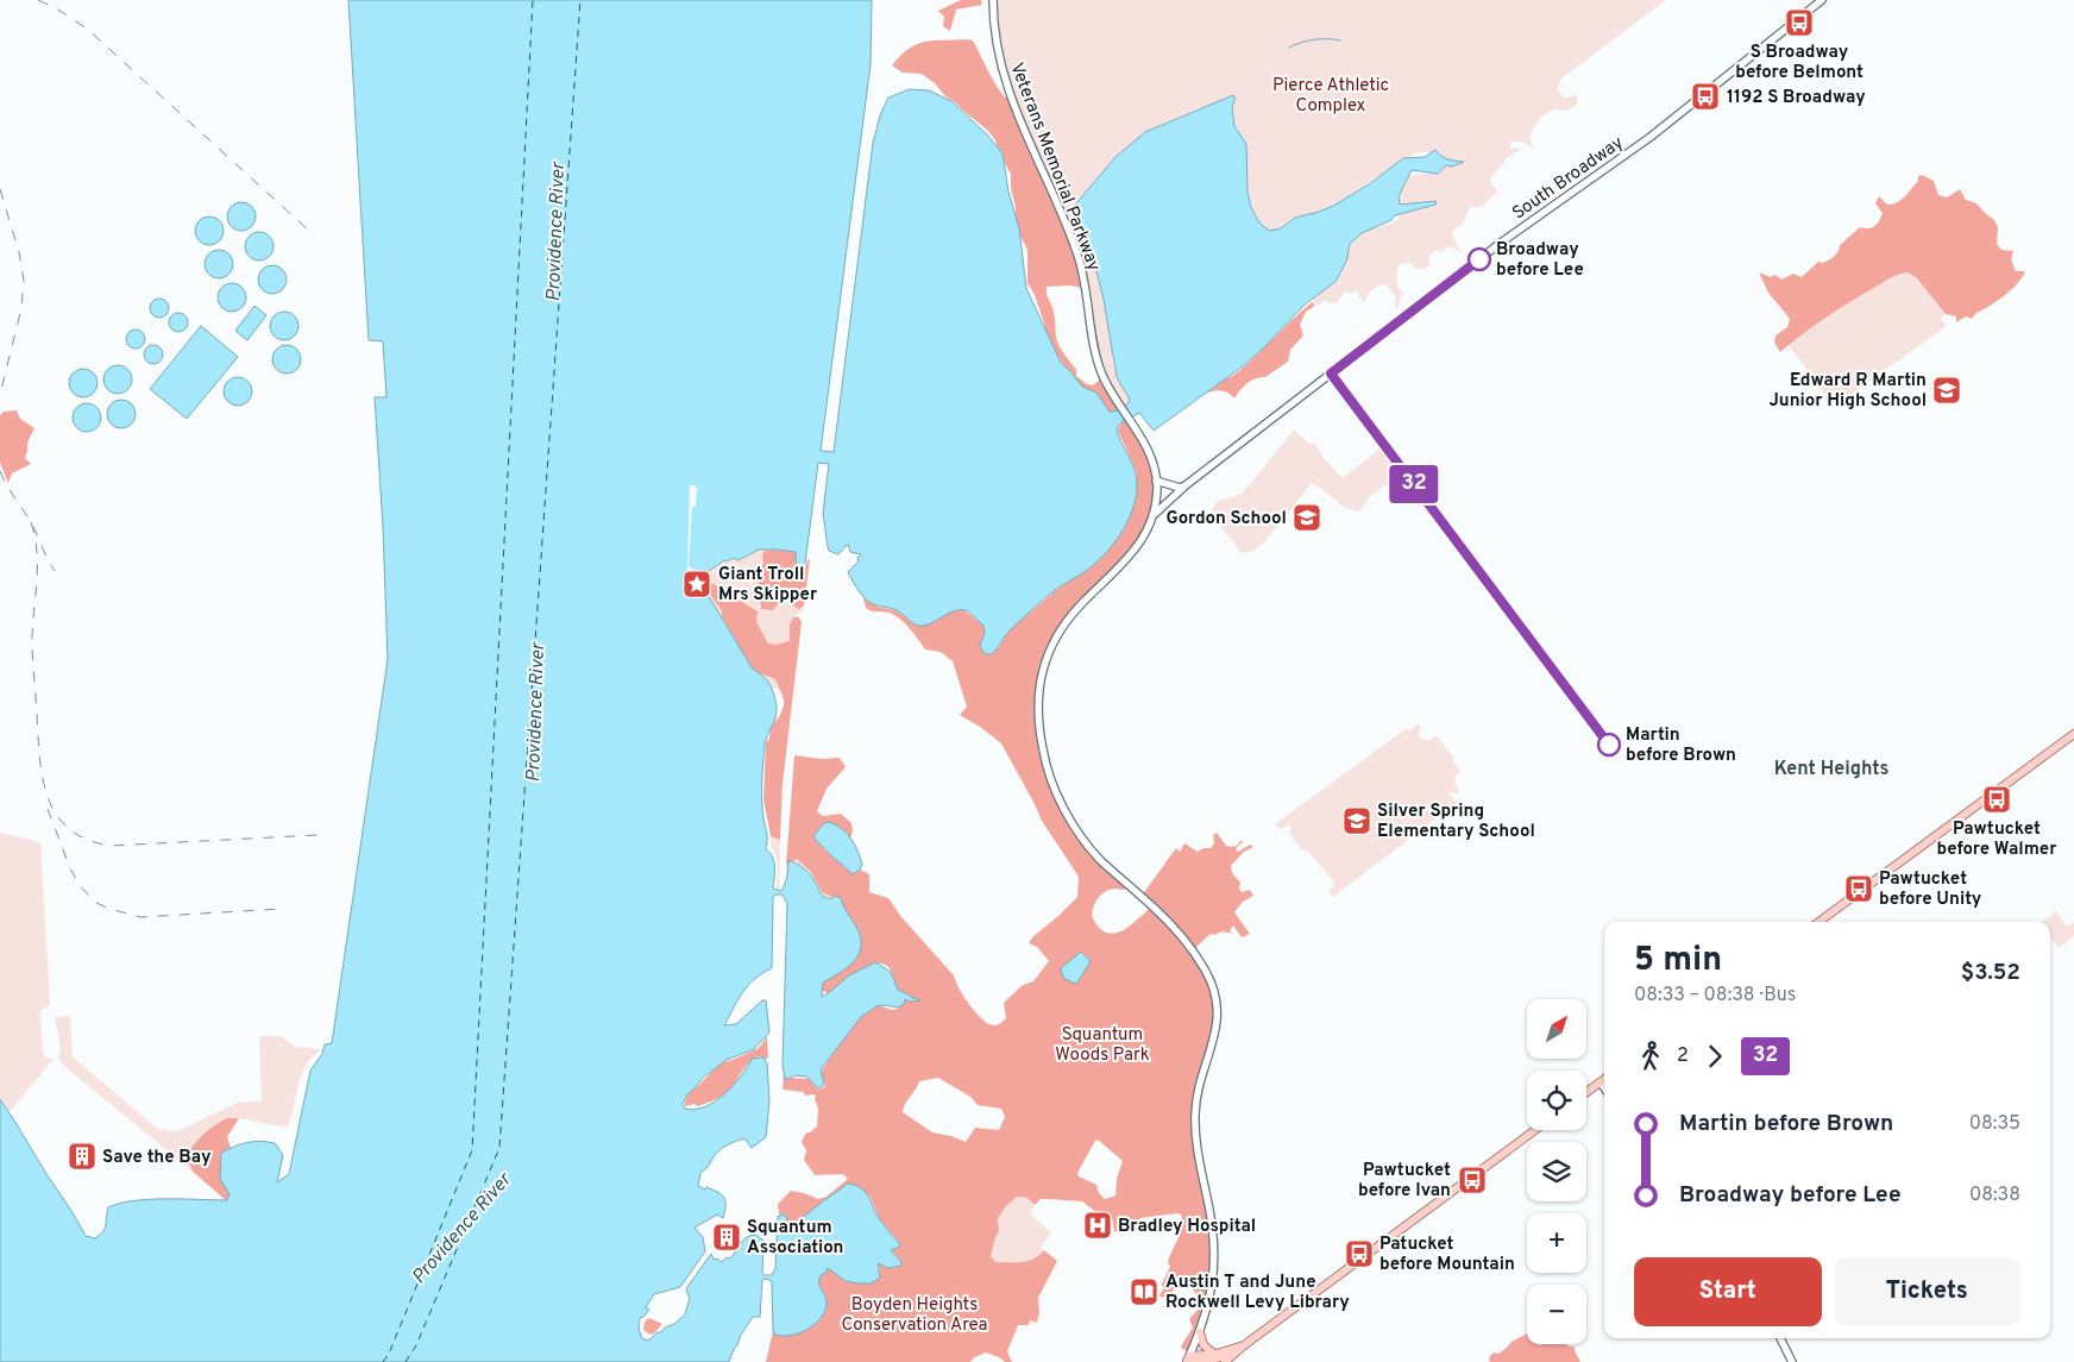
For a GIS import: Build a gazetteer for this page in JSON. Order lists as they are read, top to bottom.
{
  "streets": {
    "main road": ["Veterans Memorial Parkway", "South Broadway"]
  },
  "crossings": [
    ["Veterans Memorial Parkway", "South Broadway"]
  ],
  "districts": ["Kent Heights"],
  "water": ["Providence River"],
  "parks": ["Pierce Athletic Complex", "Squantum Woods Park", "Boyden Heights Conservation Area"],
  "places": {
    "bus stop": [
      "S Broadway before Belmont",
      "1192 S Broadway",
      "Pawtucket before Walmer",
      "Pawtucket before Unity",
      "Pawtucket before Ivan",
      "Patucket before Mountain"
    ],
    "other": ["Broadway before Lee", "Martin before Brown"],
    "school or university": ["Edward R Martin Junior High School", "Gordon School", "Silver Spring Elementary School"],
    "place": ["Giant Troll Mrs Skipper"],
    "building": ["Save the Bay", "Squantum Association"],
    "hospital": ["Bradley Hospital"],
    "library": ["Austin T and June Rockwell Levy Library"]
  },
  "lines": ["bus line 32"],
  "north": "top right",
  "page": {
    "on_map": "32",
    "heading": ["5 min", "08:33 – 08:38 · Bus", "$3.52"],
    "map_buttons": ["+", "−"],
    "legs": ["2", "32"],
    "list": [
      {
        "name": "Martin before Brown",
        "value": "08:35"
      },
      {
        "name": "Broadway before Lee",
        "value": "08:38"
      }
    ],
    "buttons": ["Start", "Tickets"]
  }
}
